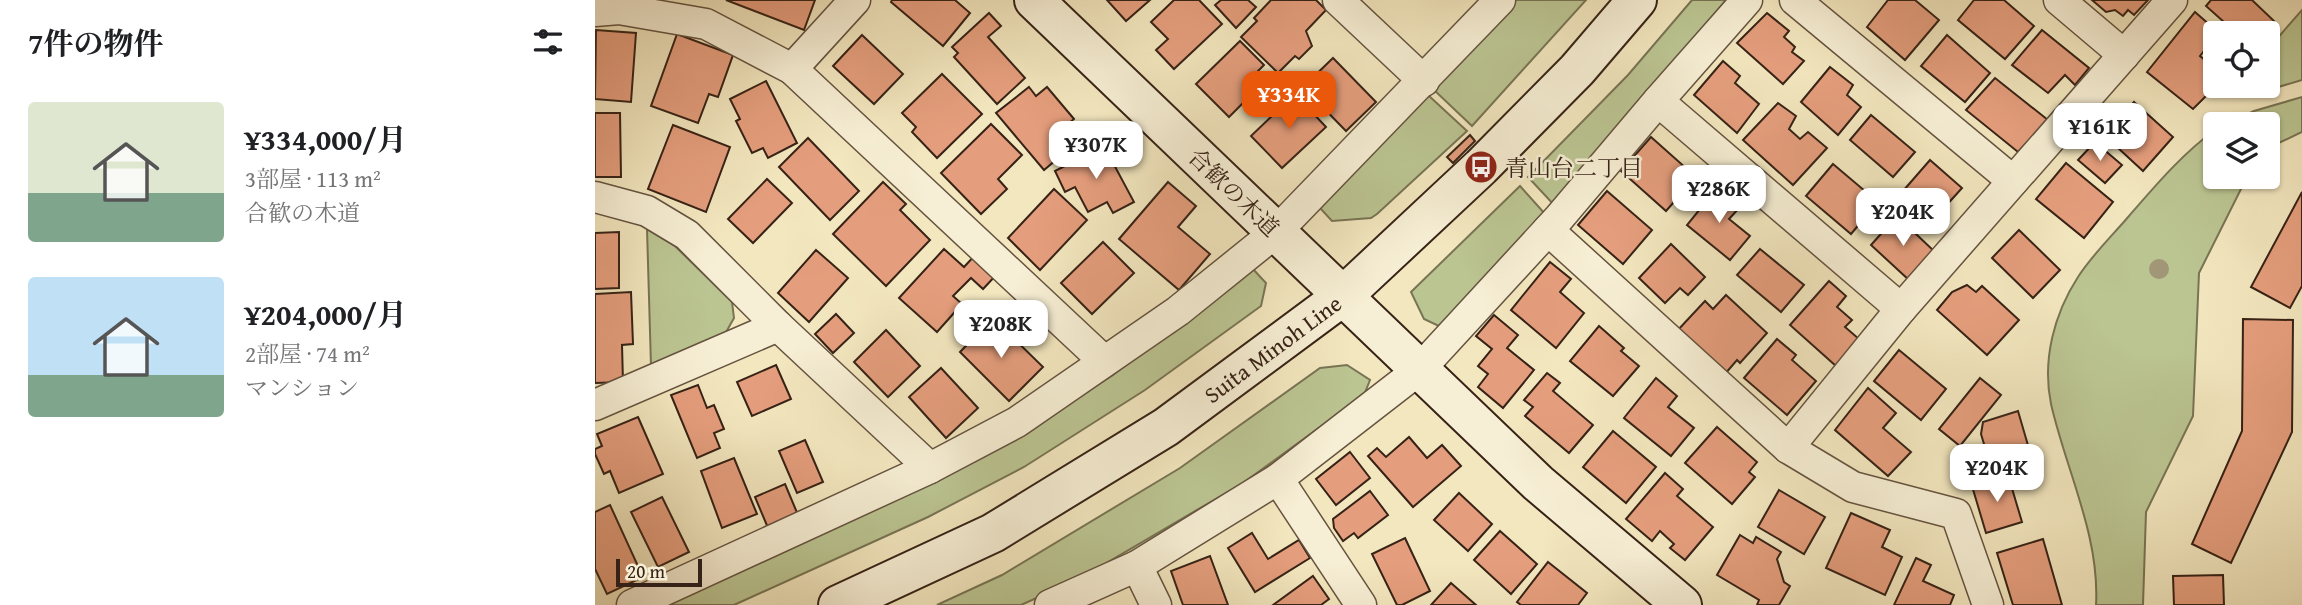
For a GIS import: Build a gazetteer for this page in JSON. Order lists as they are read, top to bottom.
{
  "streets": {
    "main road": ["合歓の木道", "Suita Minoh Line"]
  },
  "crossings": [
    ["合歓の木道", "Suita Minoh Line"]
  ],
  "places": {
    "bus stop": ["青山台二丁目"]
  },
  "scale_bar": "20 m",
  "page": {
    "heading": "7件の物件",
    "price": [
      "¥334K",
      "¥161K",
      "¥307K",
      "¥286K",
      "¥204K",
      "¥208K",
      "¥204K"
    ],
    "list": [
      {
        "name": "¥334,000/月",
        "note": "3部屋 · 113 m² · 合歓の木道"
      },
      {
        "name": "¥204,000/月",
        "note": "2部屋 · 74 m² · マンション"
      }
    ],
    "scale": "20 m"
  }
}
